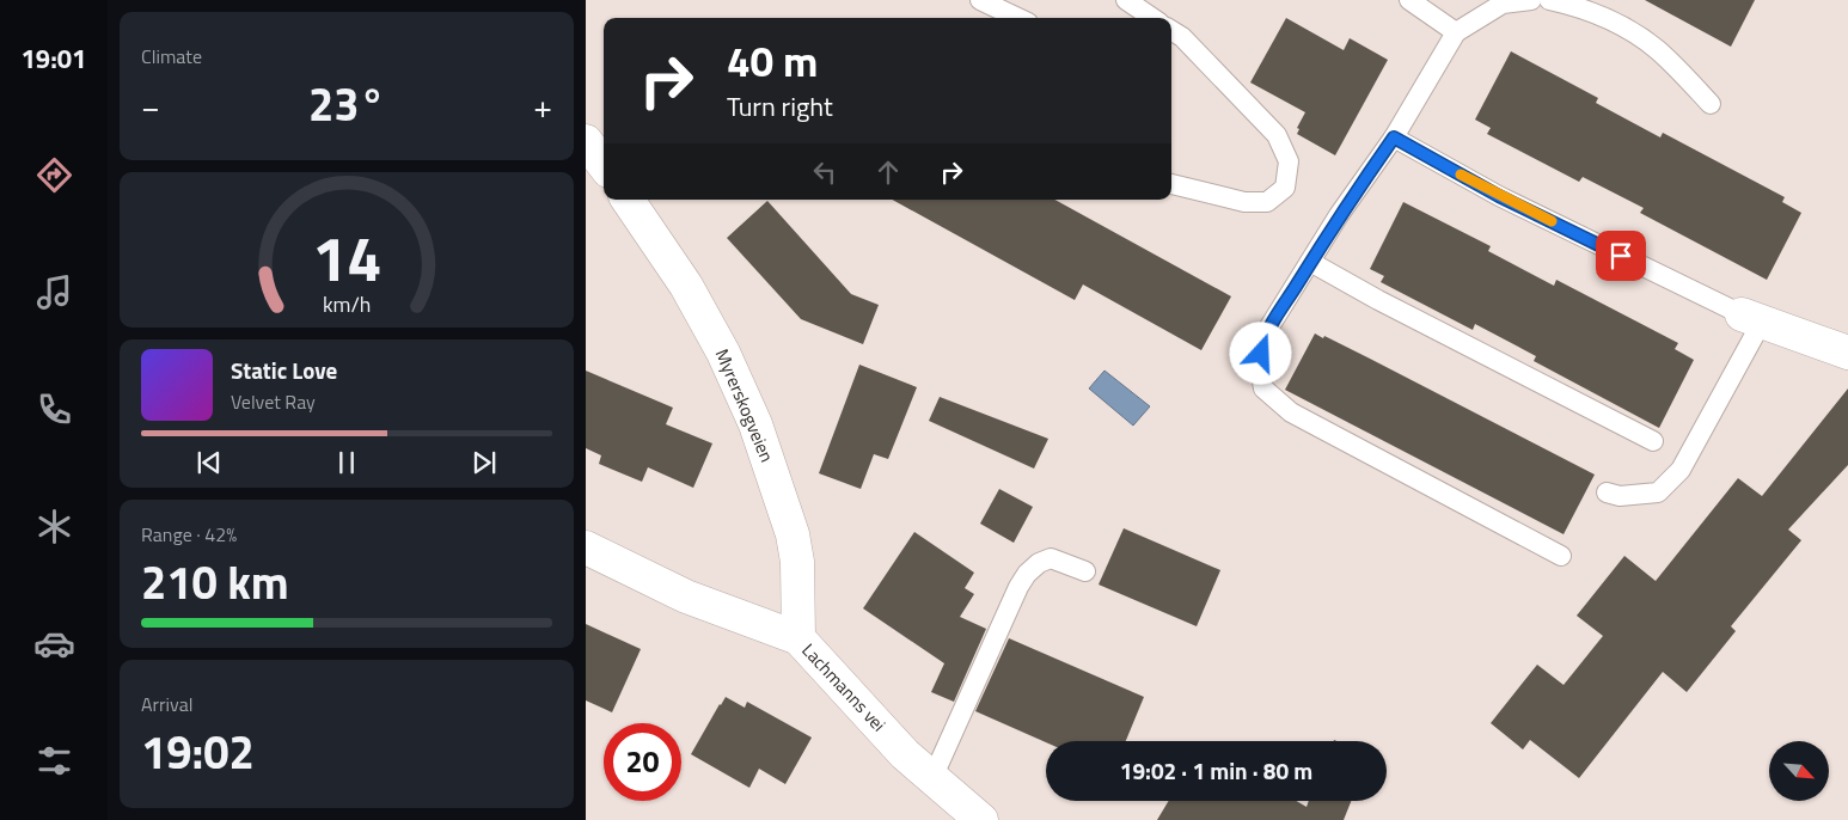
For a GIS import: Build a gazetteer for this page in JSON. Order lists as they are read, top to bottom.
{
  "streets": {
    "street": ["Myrerskogveien", "Lachmanns vei"]
  },
  "crossings": [
    ["Myrerskogveien", "Lachmanns vei"]
  ],
  "north": "bottom right",
  "page": {
    "tabs": "19:01",
    "tile": [
      "Climate",
      ["Range · 42%", "210 km"],
      ["Arrival", "19:02"]
    ],
    "turn": ["40 m", "Turn right"],
    "heat": ["−", "23°", "+"],
    "song": ["Static Love", "Velvet Ray"],
    "limit": "20",
    "trip": "19:02 · 1 min · 80 m",
    "gauge": ["14", "km/h"]
  }
}
